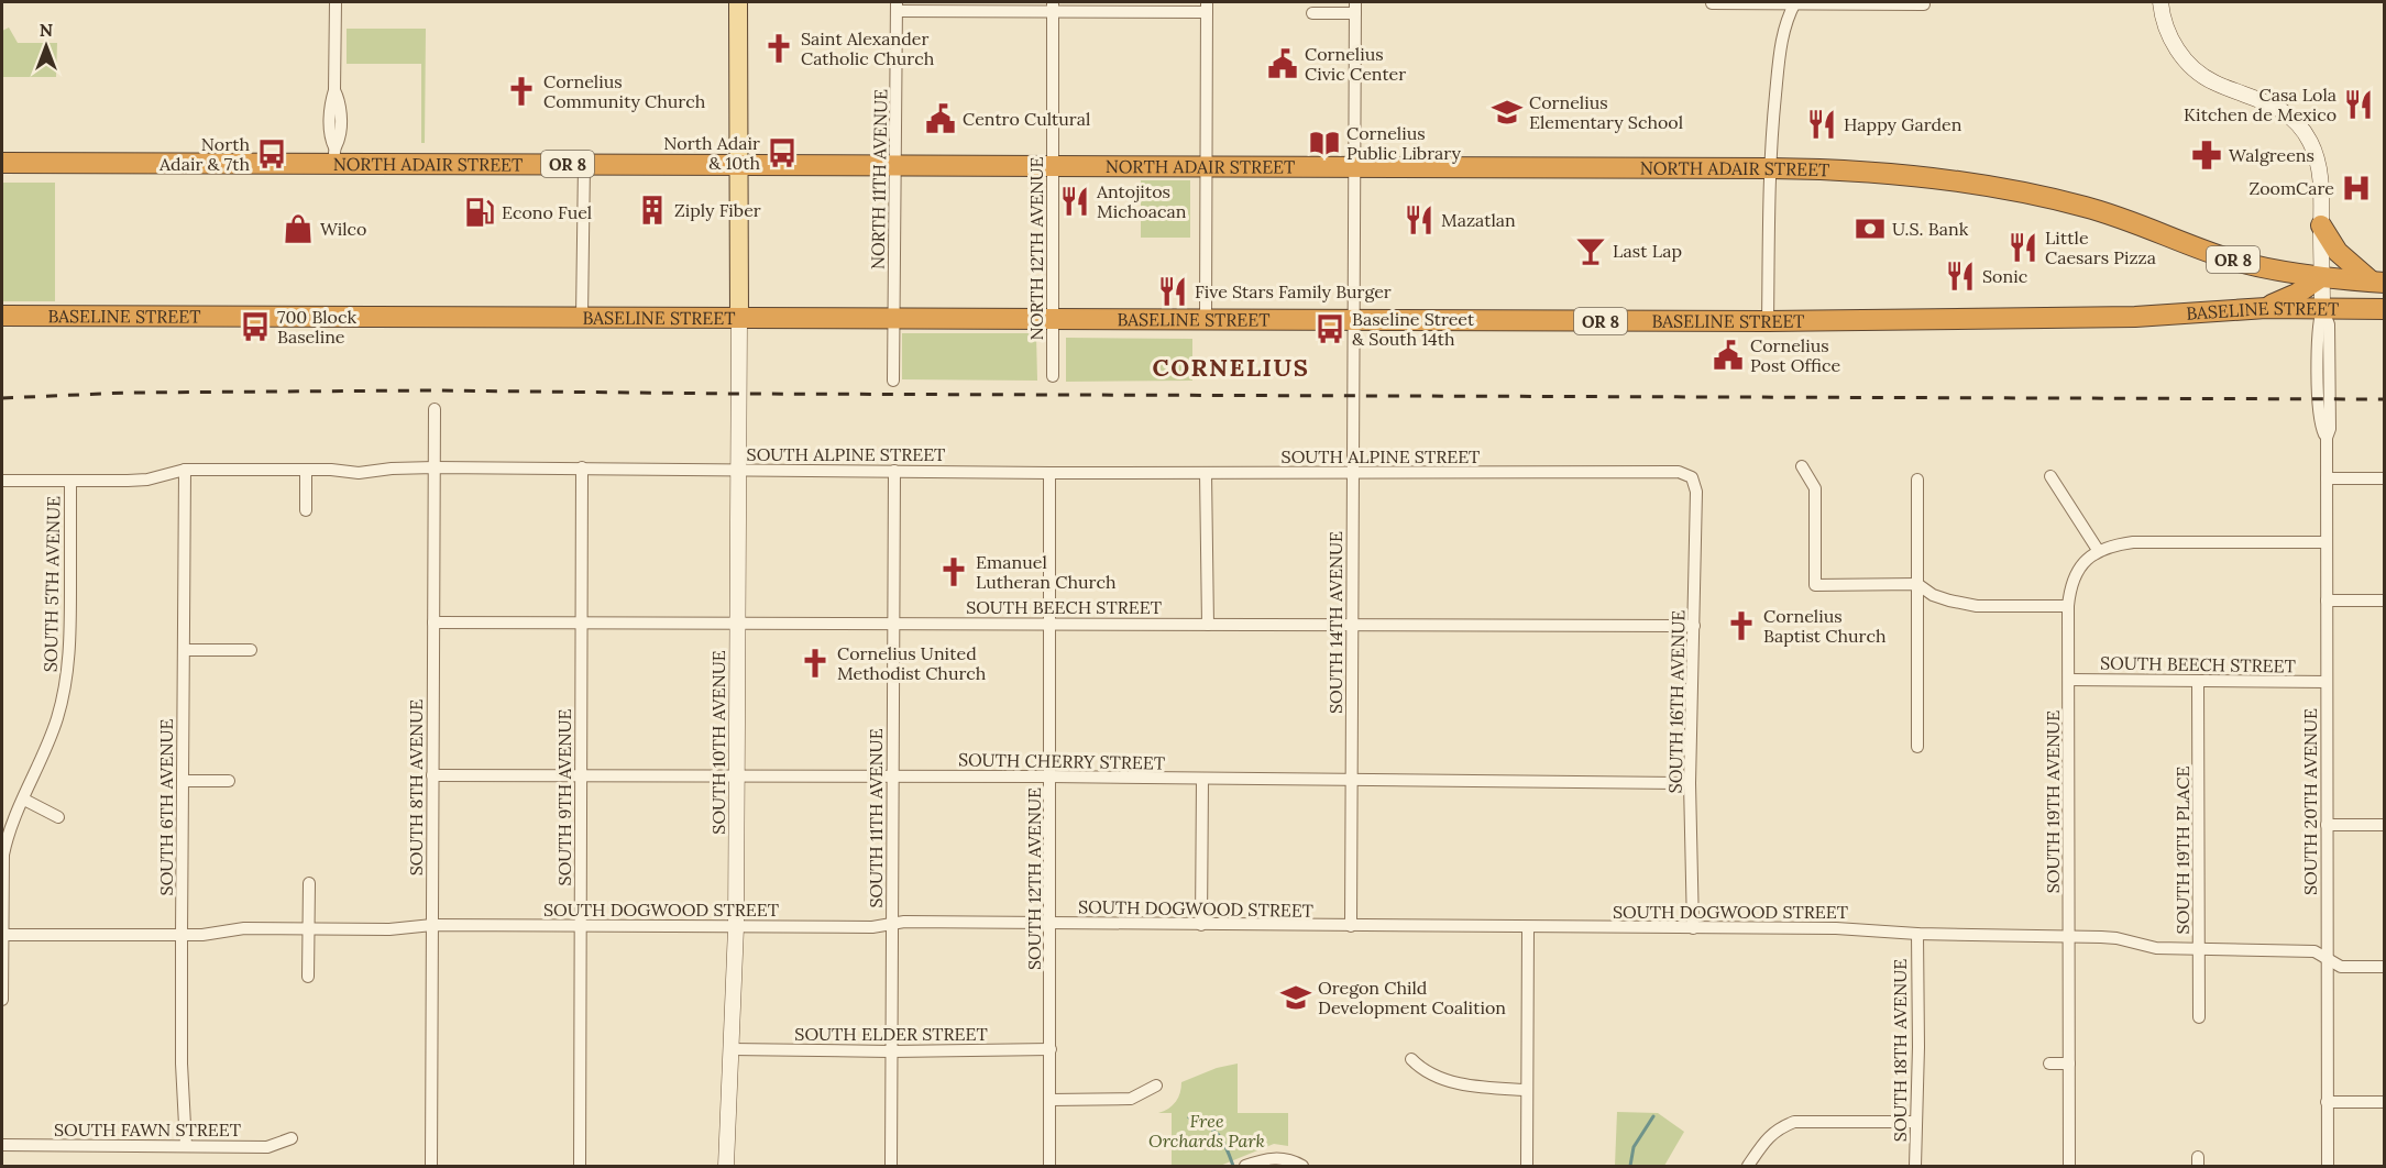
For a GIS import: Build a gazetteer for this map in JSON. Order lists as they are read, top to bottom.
{
  "streets": {
    "highway": ["NORTH ADAIR STREET", "OR 8", "BASELINE STREET"],
    "main road": ["SOUTH 10TH AVENUE"],
    "street": [
      "NORTH 11TH AVENUE",
      "NORTH 12TH AVENUE",
      "SOUTH ALPINE STREET",
      "SOUTH 5TH AVENUE",
      "SOUTH BEECH STREET",
      "SOUTH 14TH AVENUE",
      "SOUTH 16TH AVENUE",
      "SOUTH CHERRY STREET",
      "SOUTH 8TH AVENUE",
      "SOUTH 9TH AVENUE",
      "SOUTH 19TH AVENUE",
      "SOUTH 20TH AVENUE",
      "SOUTH 6TH AVENUE",
      "SOUTH 11TH AVENUE",
      "SOUTH 19TH PLACE",
      "SOUTH 12TH AVENUE",
      "SOUTH DOGWOOD STREET",
      "SOUTH ELDER STREET",
      "SOUTH 18TH AVENUE",
      "SOUTH FAWN STREET"
    ]
  },
  "crossings": [
    ["NORTH ADAIR STREET", "NORTH 11TH AVENUE"],
    ["NORTH ADAIR STREET", "NORTH 12TH AVENUE"],
    ["NORTH ADAIR STREET", "SOUTH 14TH AVENUE"],
    ["NORTH 11TH AVENUE", "BASELINE STREET"],
    ["NORTH 12TH AVENUE", "BASELINE STREET"],
    ["BASELINE STREET", "SOUTH 14TH AVENUE"],
    ["BASELINE STREET", "SOUTH 10TH AVENUE"],
    ["BASELINE STREET", "SOUTH 20TH AVENUE"],
    ["SOUTH ALPINE STREET", "SOUTH 5TH AVENUE"],
    ["SOUTH ALPINE STREET", "SOUTH 14TH AVENUE"],
    ["SOUTH ALPINE STREET", "SOUTH 16TH AVENUE"],
    ["SOUTH ALPINE STREET", "SOUTH 10TH AVENUE"],
    ["SOUTH ALPINE STREET", "SOUTH 8TH AVENUE"],
    ["SOUTH ALPINE STREET", "SOUTH 9TH AVENUE"],
    ["SOUTH ALPINE STREET", "SOUTH 6TH AVENUE"],
    ["SOUTH ALPINE STREET", "SOUTH 11TH AVENUE"],
    ["SOUTH ALPINE STREET", "SOUTH 12TH AVENUE"],
    ["SOUTH 5TH AVENUE", "SOUTH DOGWOOD STREET"],
    ["SOUTH BEECH STREET", "SOUTH 14TH AVENUE"],
    ["SOUTH BEECH STREET", "SOUTH 16TH AVENUE"],
    ["SOUTH BEECH STREET", "SOUTH 10TH AVENUE"],
    ["SOUTH BEECH STREET", "SOUTH 8TH AVENUE"],
    ["SOUTH BEECH STREET", "SOUTH 9TH AVENUE"],
    ["SOUTH BEECH STREET", "SOUTH 19TH AVENUE"],
    ["SOUTH BEECH STREET", "SOUTH 20TH AVENUE"],
    ["SOUTH BEECH STREET", "SOUTH 11TH AVENUE"],
    ["SOUTH BEECH STREET", "SOUTH 19TH PLACE"],
    ["SOUTH BEECH STREET", "SOUTH 12TH AVENUE"],
    ["SOUTH 14TH AVENUE", "SOUTH CHERRY STREET"],
    ["SOUTH 14TH AVENUE", "SOUTH DOGWOOD STREET"],
    ["SOUTH 16TH AVENUE", "SOUTH CHERRY STREET"],
    ["SOUTH 16TH AVENUE", "SOUTH DOGWOOD STREET"],
    ["SOUTH 10TH AVENUE", "SOUTH CHERRY STREET"],
    ["SOUTH 10TH AVENUE", "SOUTH DOGWOOD STREET"],
    ["SOUTH 10TH AVENUE", "SOUTH ELDER STREET"],
    ["SOUTH CHERRY STREET", "SOUTH 8TH AVENUE"],
    ["SOUTH CHERRY STREET", "SOUTH 9TH AVENUE"],
    ["SOUTH CHERRY STREET", "SOUTH 11TH AVENUE"],
    ["SOUTH CHERRY STREET", "SOUTH 12TH AVENUE"],
    ["SOUTH 8TH AVENUE", "SOUTH DOGWOOD STREET"],
    ["SOUTH 9TH AVENUE", "SOUTH DOGWOOD STREET"],
    ["SOUTH 19TH AVENUE", "SOUTH DOGWOOD STREET"],
    ["SOUTH 20TH AVENUE", "SOUTH DOGWOOD STREET"],
    ["SOUTH 6TH AVENUE", "SOUTH DOGWOOD STREET"],
    ["SOUTH 6TH AVENUE", "SOUTH FAWN STREET"],
    ["SOUTH 11TH AVENUE", "SOUTH DOGWOOD STREET"],
    ["SOUTH 11TH AVENUE", "SOUTH ELDER STREET"],
    ["SOUTH 19TH PLACE", "SOUTH DOGWOOD STREET"],
    ["SOUTH 12TH AVENUE", "SOUTH DOGWOOD STREET"],
    ["SOUTH 12TH AVENUE", "SOUTH ELDER STREET"],
    ["SOUTH DOGWOOD STREET", "SOUTH 18TH AVENUE"]
  ],
  "districts": ["CORNELIUS"],
  "parks": ["Free Orchards Park"],
  "places": {
    "church": [
      "Saint Alexander Catholic Church",
      "Cornelius Community Church",
      "Emanuel Lutheran Church",
      "Cornelius Baptist Church",
      "Cornelius United Methodist Church"
    ],
    "public building": ["Cornelius Civic Center", "Centro Cultural", "Cornelius Post Office"],
    "restaurant": [
      "Casa Lola Kitchen de Mexico",
      "Happy Garden",
      "Antojitos Michoacan",
      "Mazatlan",
      "Little Caesars Pizza",
      "Sonic",
      "Five Stars Family Burger"
    ],
    "school or university": ["Cornelius Elementary School", "Oregon Child Development Coalition"],
    "library": ["Cornelius Public Library"],
    "bus stop": [
      "North Adair & 10th",
      "North Adair & 7th",
      "700 Block Baseline",
      "Baseline Street & South 14th"
    ],
    "pharmacy": ["Walgreens"],
    "hospital": ["ZoomCare"],
    "building": ["Ziply Fiber"],
    "fuel station": ["Econo Fuel"],
    "shop": ["Wilco"],
    "bank": ["U.S. Bank"],
    "bar": ["Last Lap"]
  },
  "north": "top"
}
